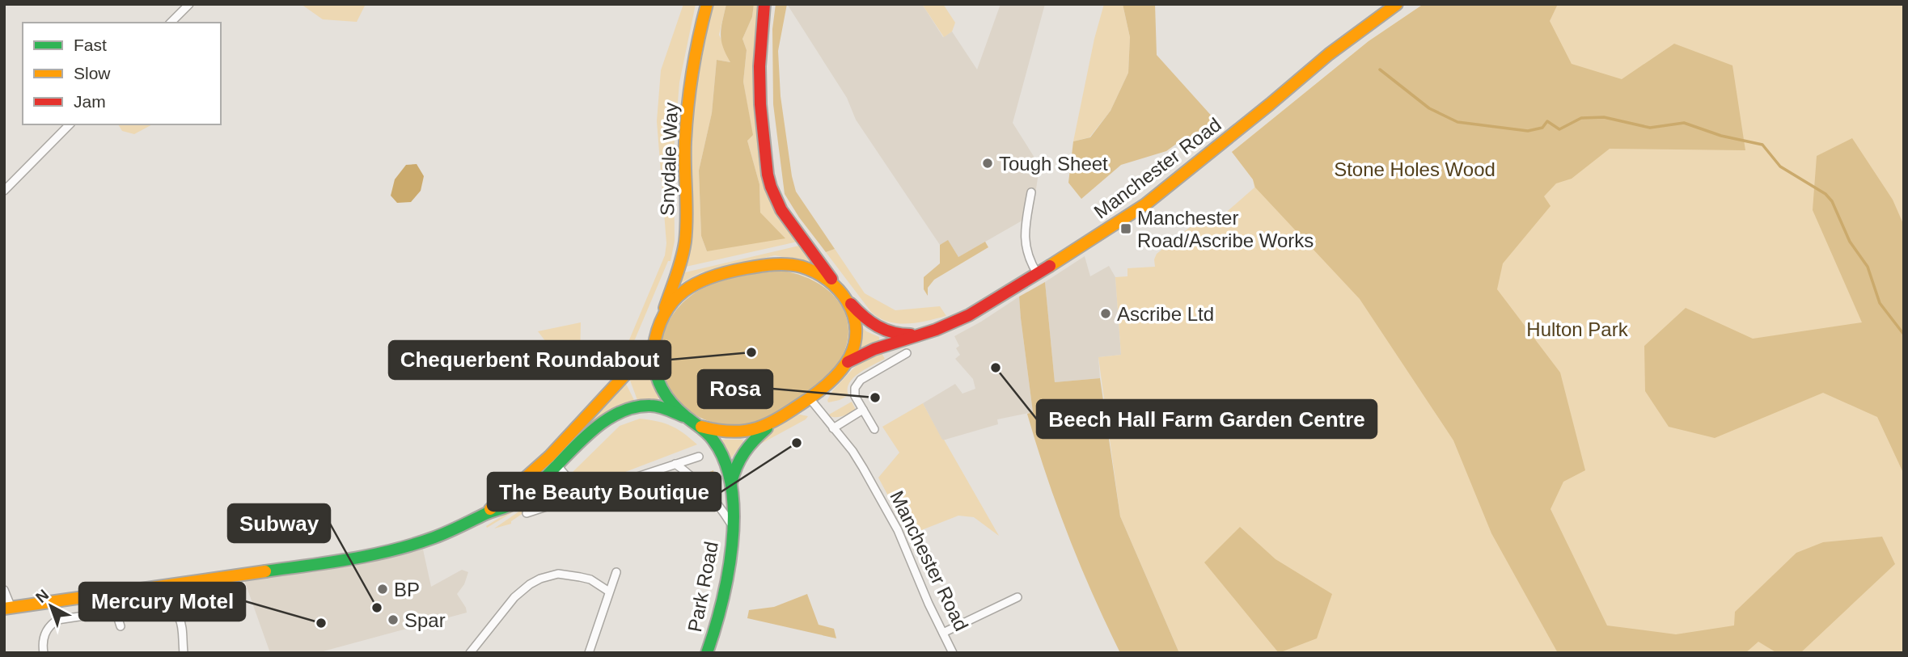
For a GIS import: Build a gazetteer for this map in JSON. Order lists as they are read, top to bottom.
{
  "streets": {
    "main road": ["Snydale Way", "Manchester Road", "Park Road"]
  },
  "crossings": [
    ["Snydale Way", "Manchester Road"],
    ["Snydale Way", "Park Road"],
    ["Manchester Road", "Park Road"]
  ],
  "parks": ["Stone Holes Wood", "Hulton Park"],
  "places": {
    "other": [
      "Tough Sheet",
      "Ascribe Ltd",
      "Chequerbent Roundabout",
      "Beech Hall Farm Garden Centre",
      "Rosa",
      "The Beauty Boutique",
      "BP",
      "Subway",
      "Spar",
      "Mercury Motel"
    ],
    "transit": ["Manchester Road/Ascribe Works"]
  },
  "legend": ["Fast", "Slow", "Jam"],
  "north": "top left"
}
